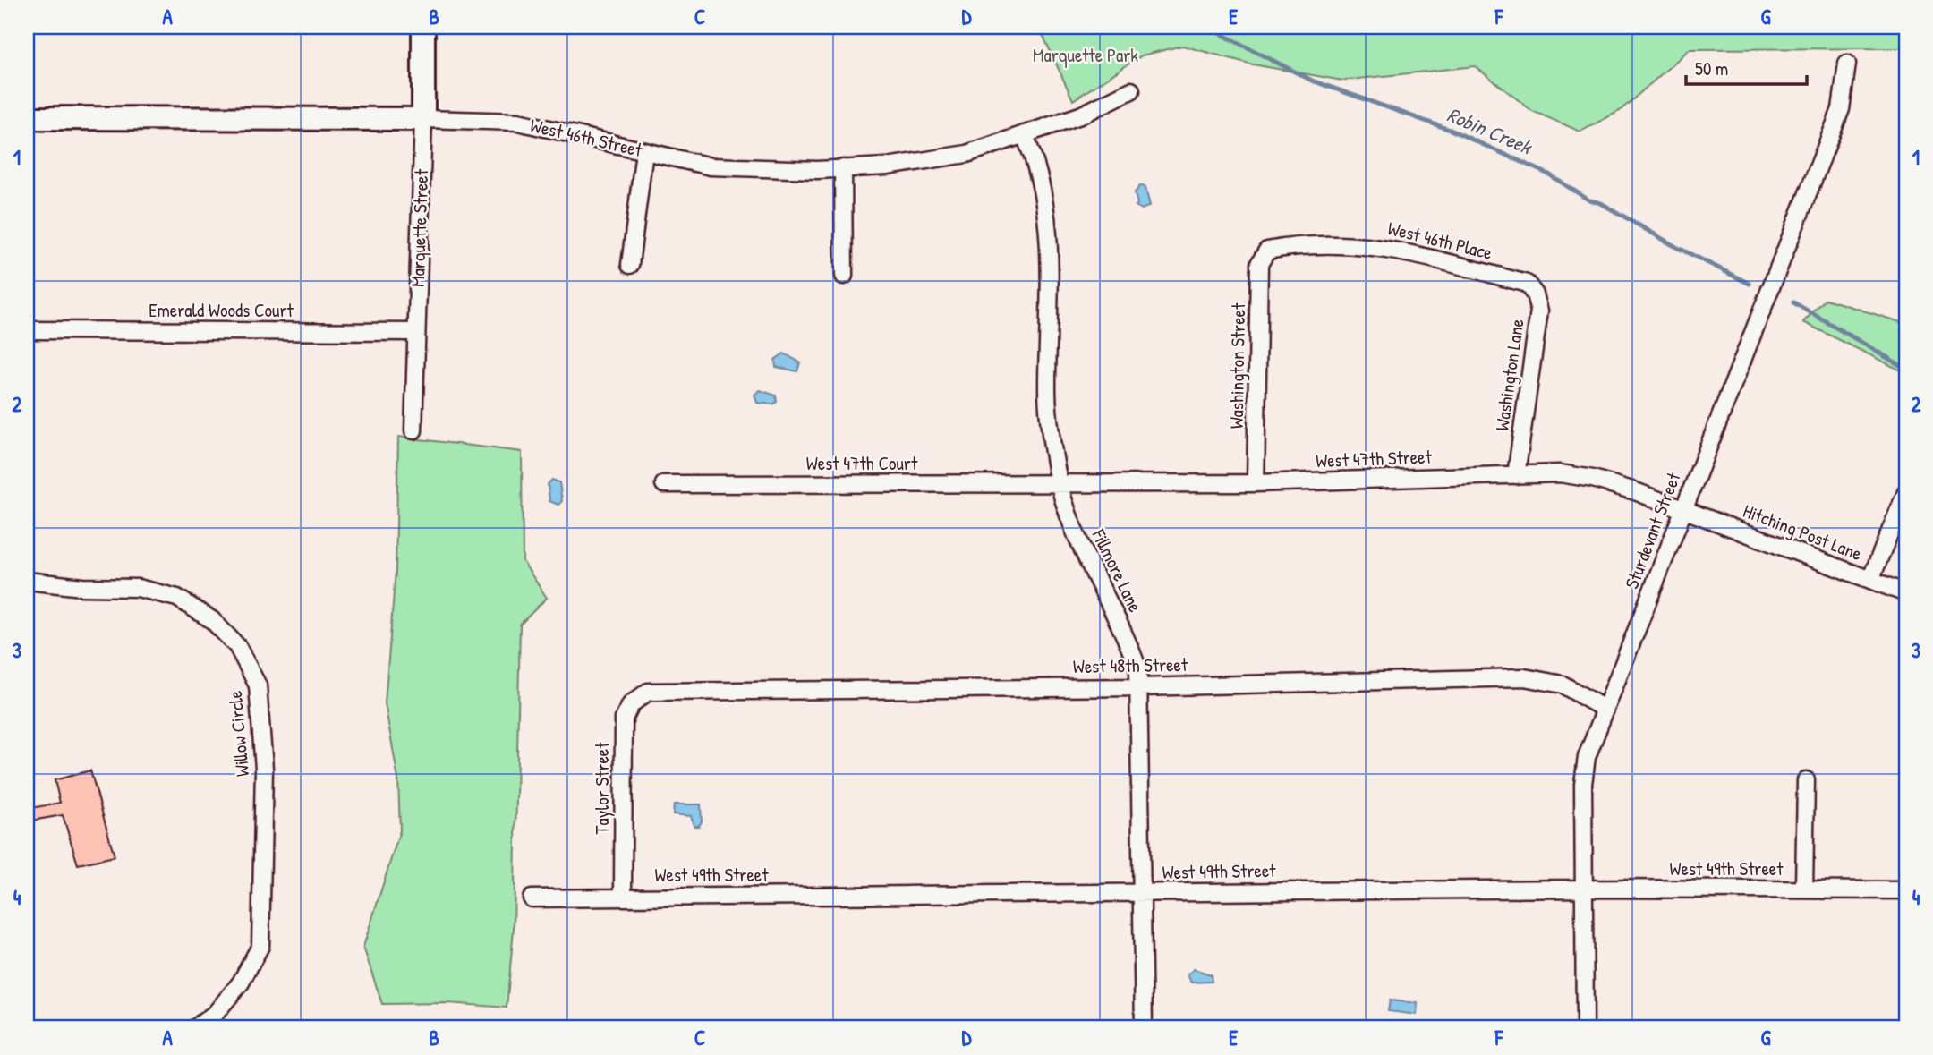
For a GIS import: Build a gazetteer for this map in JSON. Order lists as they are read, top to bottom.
{
  "streets": {
    "street": [
      "West 46th Street",
      "Marquette Street",
      "West 46th Place",
      "Emerald Woods Court",
      "Washington Street",
      "Washington Lane",
      "West 47th Street",
      "West 47th Court",
      "Sturdevant Street",
      "Hitching Post Lane",
      "Fillmore Lane",
      "West 48th Street",
      "Willow Circle",
      "Taylor Street",
      "West 49th Street"
    ]
  },
  "crossings": [
    ["West 46th Street", "Marquette Street"],
    ["West 46th Street", "Fillmore Lane"],
    ["Marquette Street", "Emerald Woods Court"],
    ["West 46th Place", "Washington Street"],
    ["West 46th Place", "Washington Lane"],
    ["Washington Street", "West 47th Street"],
    ["Washington Lane", "West 47th Street"],
    ["West 47th Street", "West 47th Court"],
    ["West 47th Street", "Sturdevant Street"],
    ["West 47th Street", "Hitching Post Lane"],
    ["West 47th Street", "Fillmore Lane"],
    ["West 47th Court", "Fillmore Lane"],
    ["Sturdevant Street", "Hitching Post Lane"],
    ["Sturdevant Street", "West 48th Street"],
    ["Sturdevant Street", "West 49th Street"],
    ["Fillmore Lane", "West 48th Street"],
    ["Fillmore Lane", "West 49th Street"],
    ["West 48th Street", "Taylor Street"],
    ["Taylor Street", "West 49th Street"]
  ],
  "water": ["Robin Creek"],
  "parks": ["Marquette Park"],
  "scale_bar": "50 m",
  "grid": {
    "columns": [
      "A",
      "B",
      "C",
      "D",
      "E",
      "F",
      "G"
    ],
    "rows": [
      "1",
      "2",
      "3",
      "4"
    ]
  }
}
